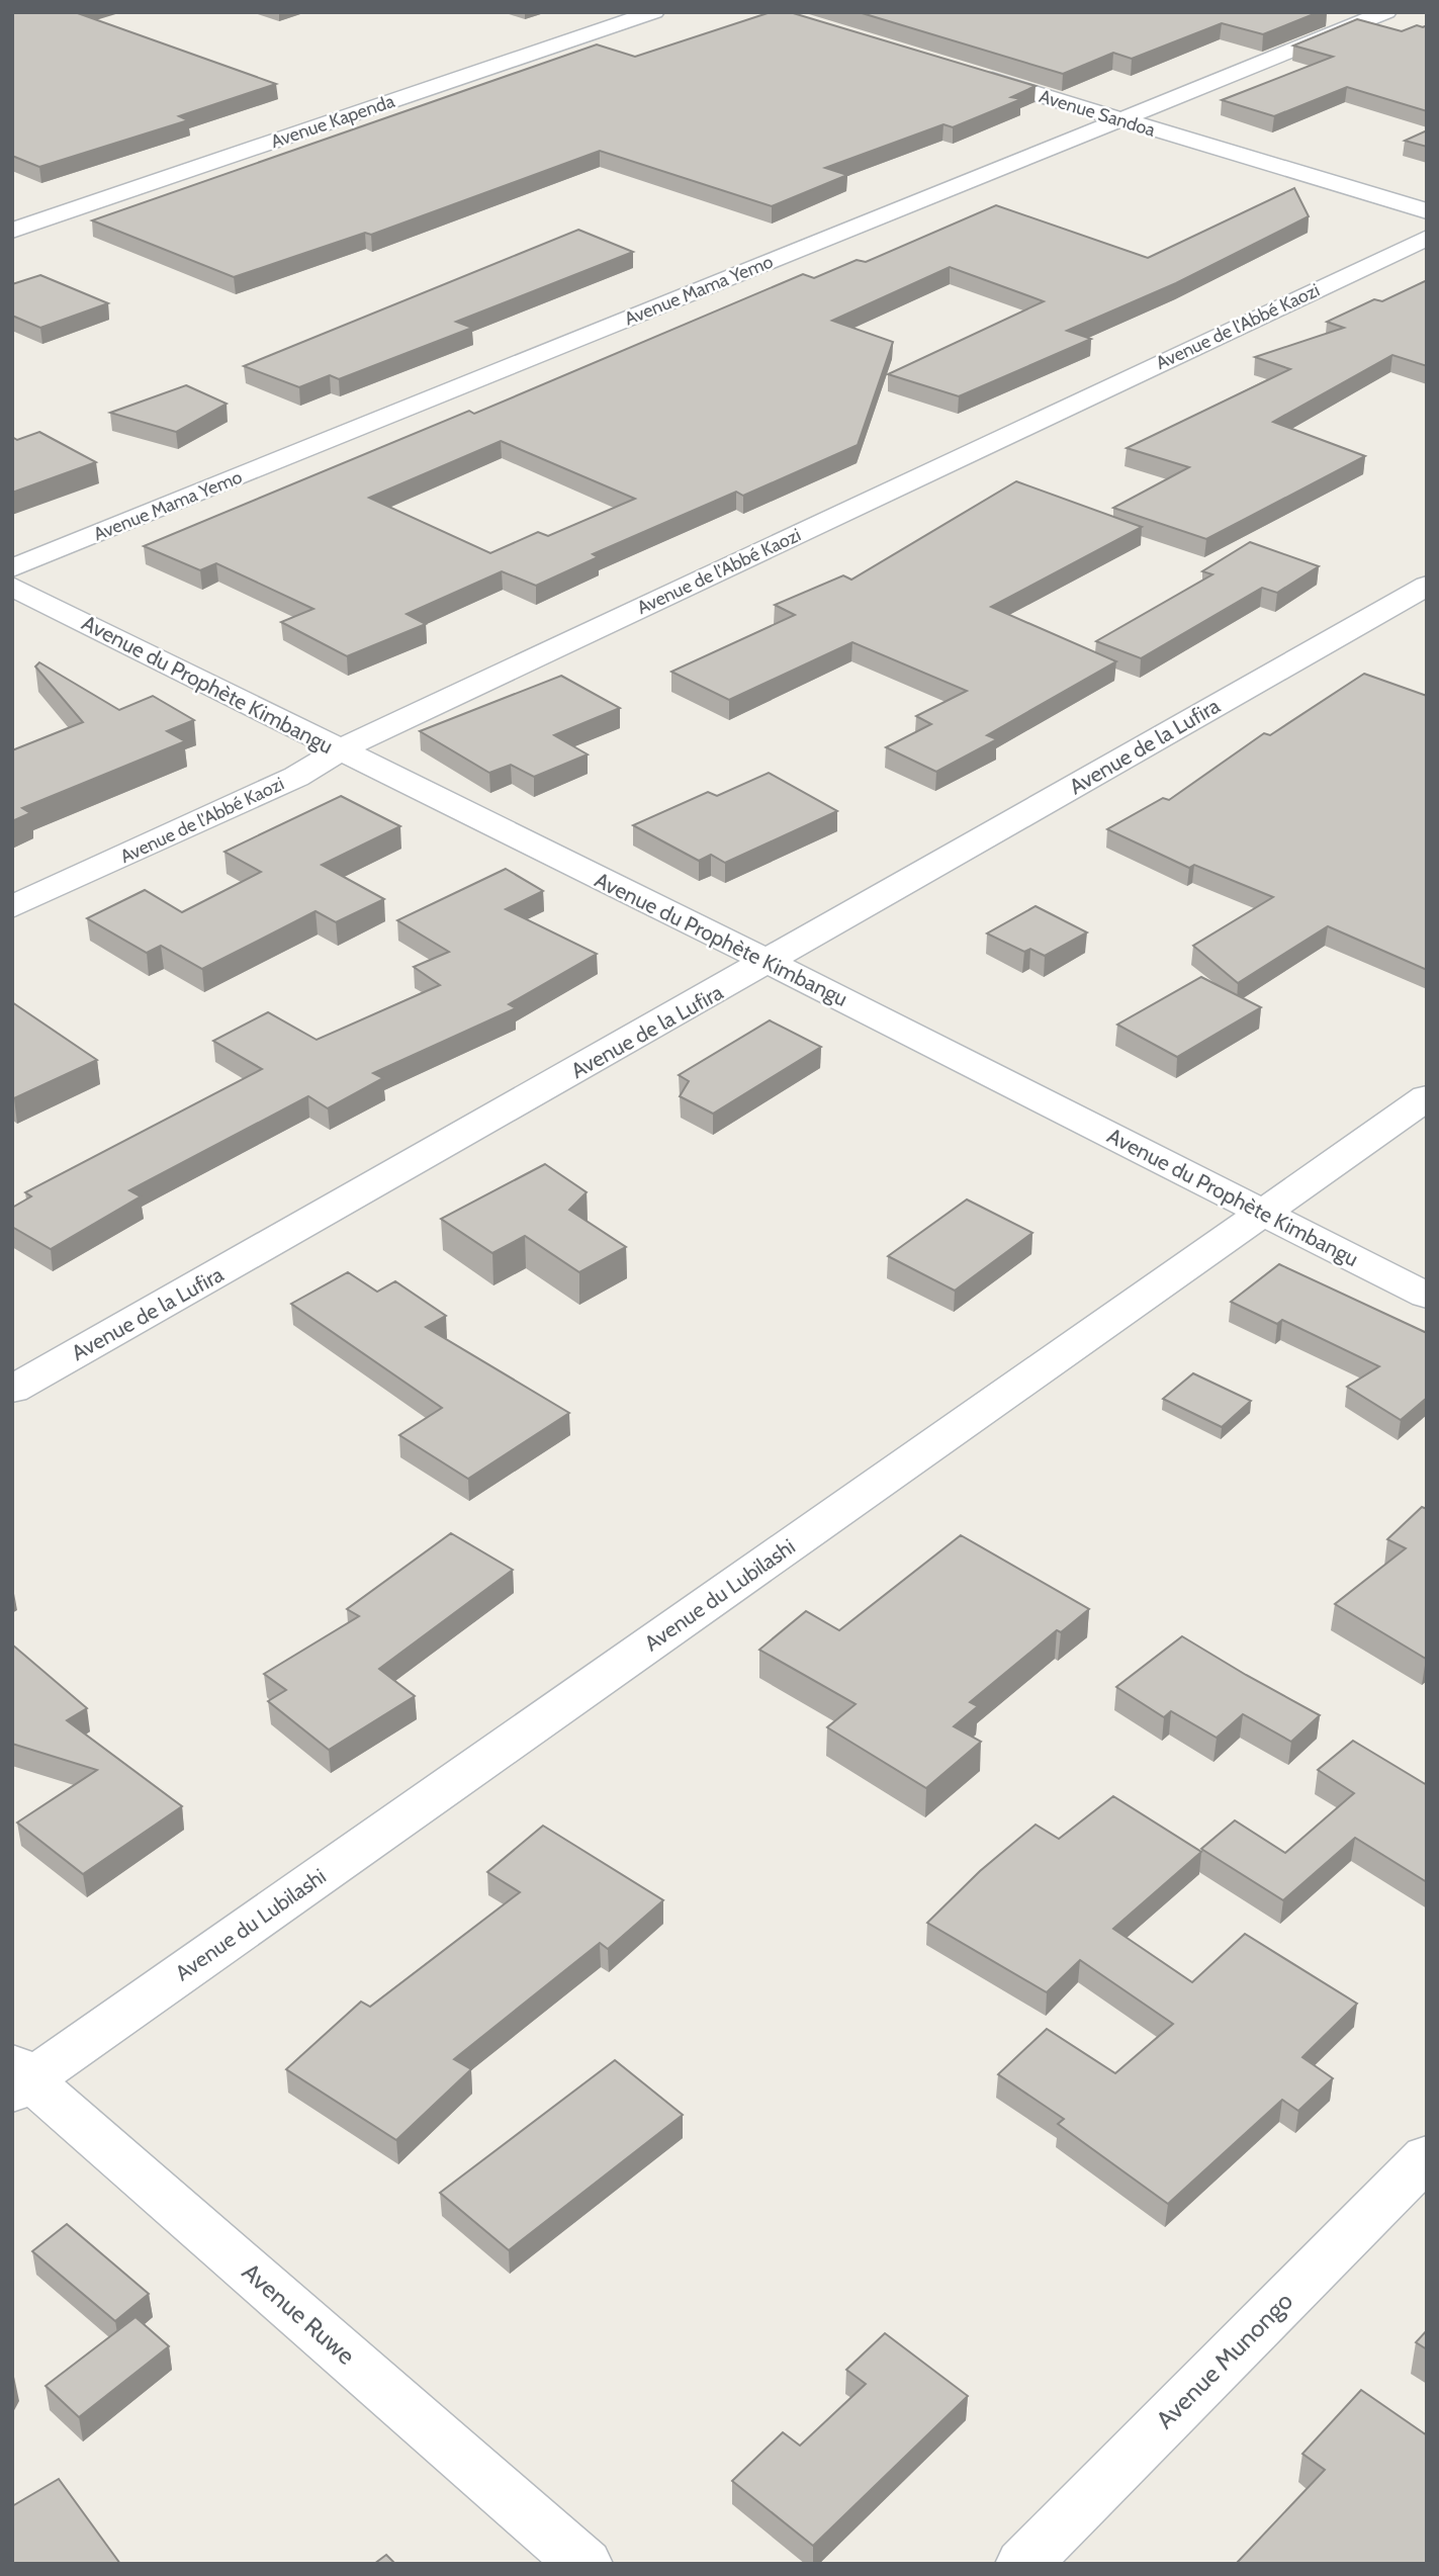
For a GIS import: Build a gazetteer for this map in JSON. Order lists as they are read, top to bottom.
{
  "streets": {
    "street": [
      "Avenue Sandoa",
      "Avenue Kapenda",
      "Avenue Mama Yemo",
      "Avenue de l'Abbé Kaozi",
      "Avenue du Prophète Kimbangu",
      "Avenue de la Lufira",
      "Avenue du Lubilashi",
      "Avenue Ruwe",
      "Avenue Munongo"
    ]
  },
  "crossings": [
    ["Avenue Sandoa", "Avenue Mama Yemo"],
    ["Avenue de l'Abbé Kaozi", "Avenue du Prophète Kimbangu"],
    ["Avenue du Prophète Kimbangu", "Avenue de la Lufira"],
    ["Avenue du Prophète Kimbangu", "Avenue du Lubilashi"],
    ["Avenue du Lubilashi", "Avenue Ruwe"]
  ]
}
